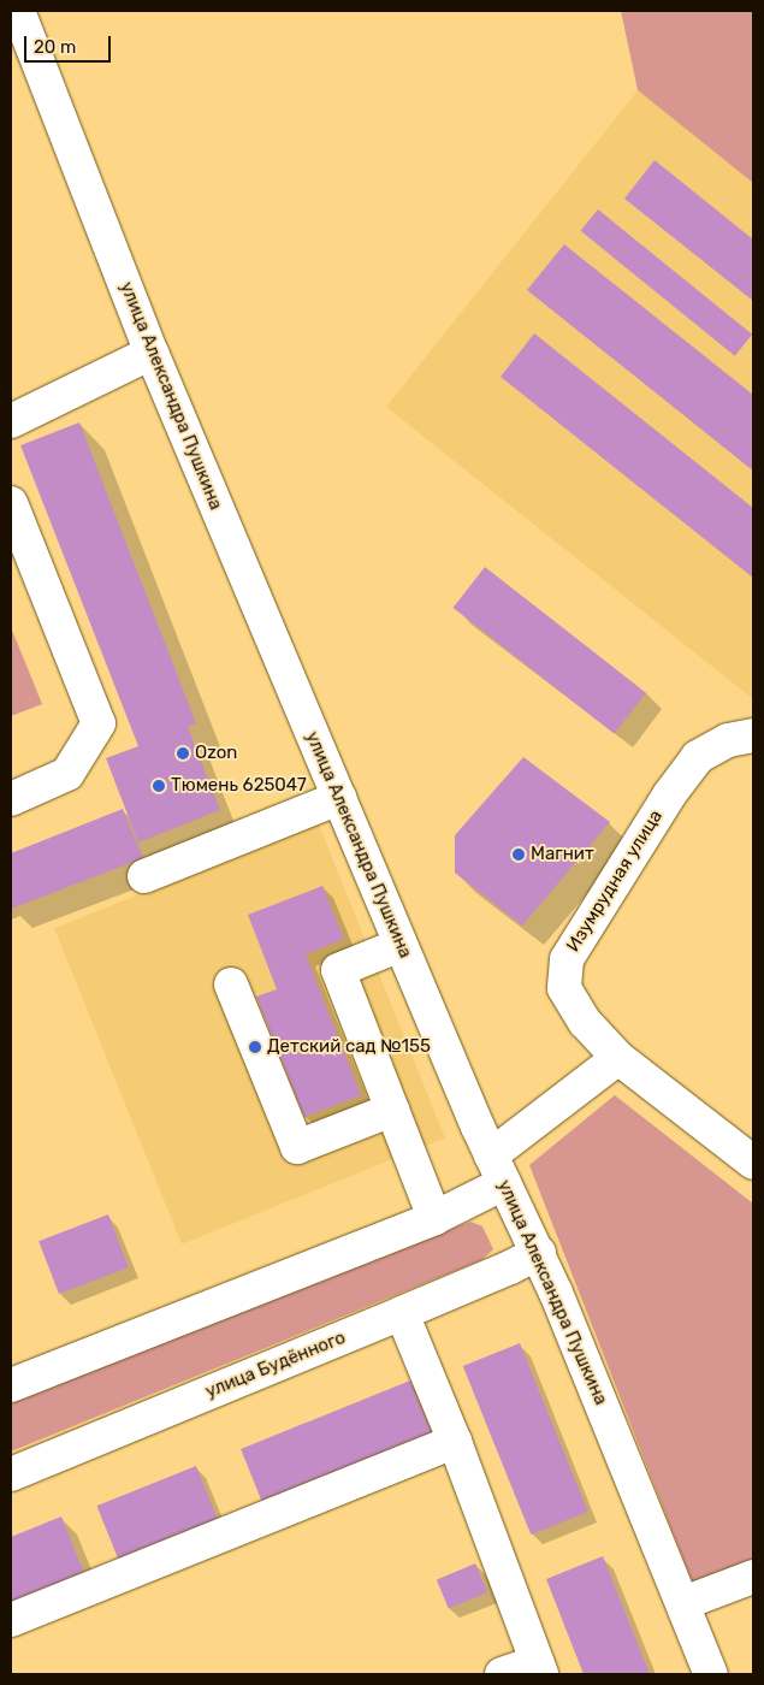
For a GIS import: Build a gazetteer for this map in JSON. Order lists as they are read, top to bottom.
{
  "streets": {
    "street": ["улица Александра Пушкина", "Изумрудная улица", "улица Будённого"]
  },
  "crossings": [
    ["улица Александра Пушкина", "улица Будённого"]
  ],
  "places": [
    "Ozon",
    "Тюмень 625047",
    "Магнит",
    "Детский сад №155"
  ],
  "scale_bar": "20 m"
}
